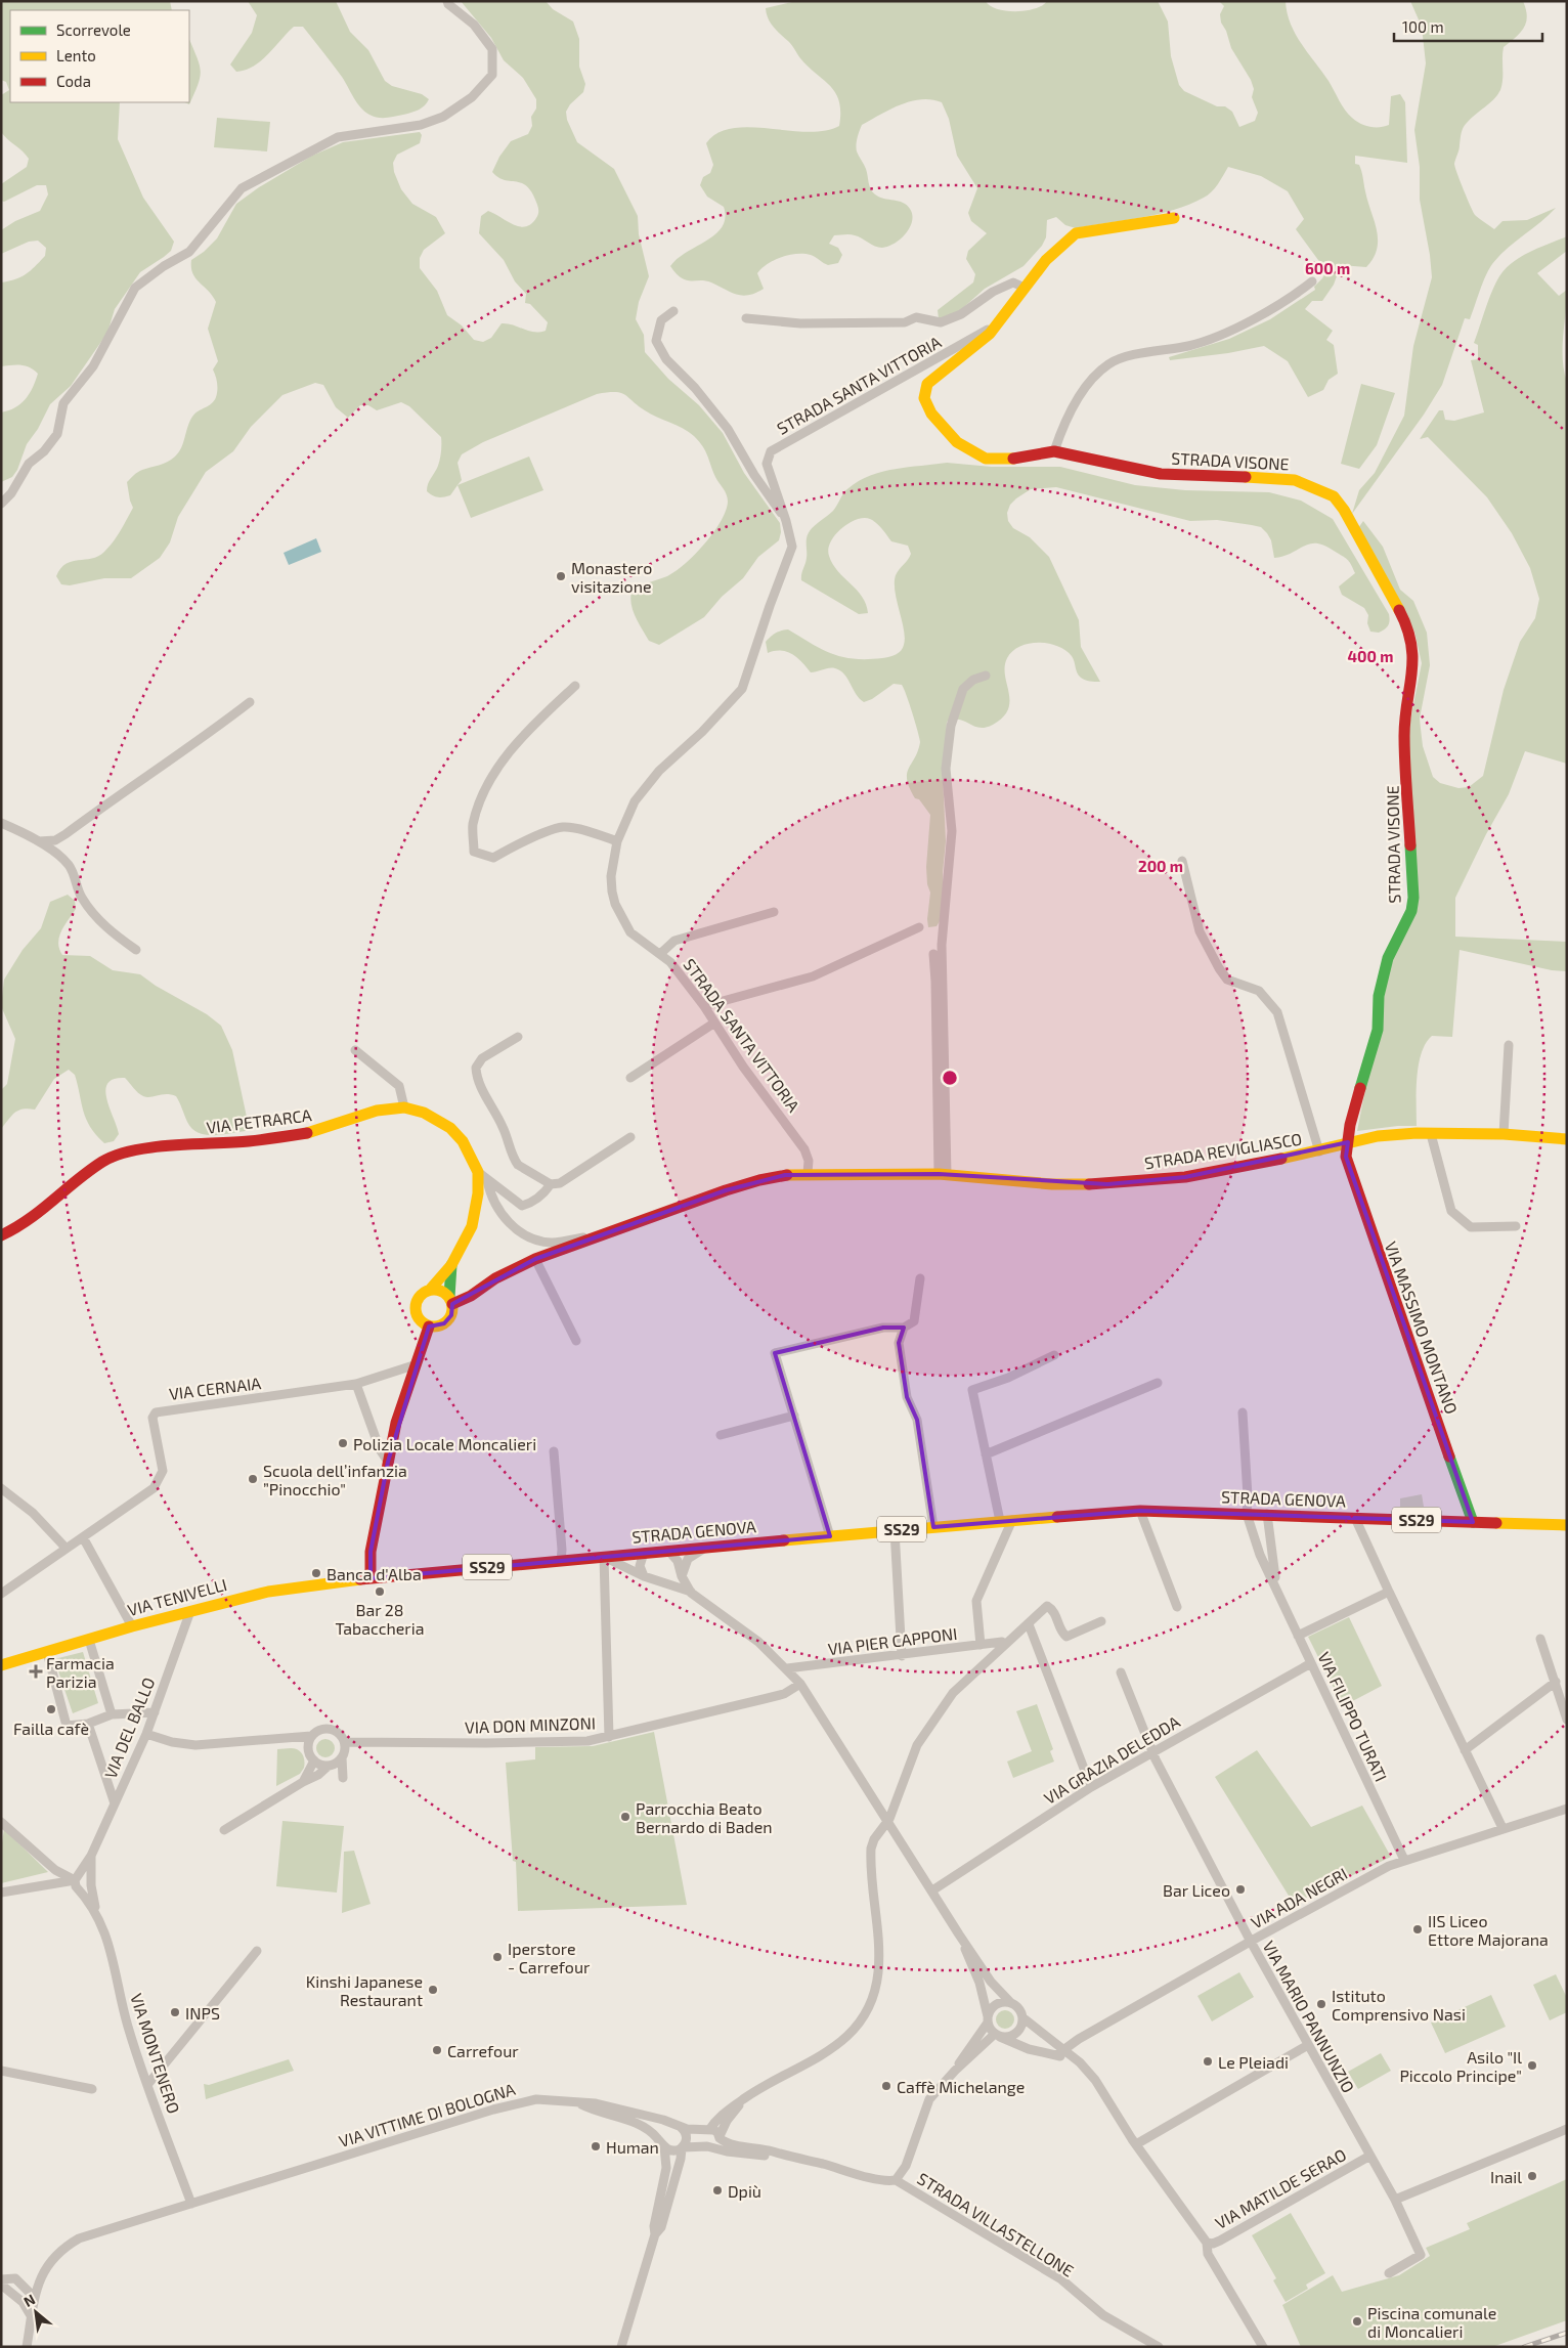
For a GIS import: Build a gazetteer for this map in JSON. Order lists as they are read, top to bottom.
{
  "streets": {
    "street": [
      "STRADA SANTA VITTORIA",
      "STRADA VISONE",
      "VIA PETRARCA",
      "STRADA REVIGLIASCO",
      "VIA MASSIMO MONTANO",
      "VIA CERNAIA",
      "STRADA GENOVA",
      "SS29",
      "VIA TENIVELLI",
      "VIA PIER CAPPONI",
      "VIA FILIPPO TURATI",
      "VIA DON MINZONI",
      "VIA DEL BALLO",
      "VIA GRAZIA DELEDDA",
      "VIA ADA NEGRI",
      "VIA MARIO PANNUNZIO",
      "VIA MONTENERO",
      "VIA VITTIME DI BOLOGNA",
      "VIA MATILDE SERAO",
      "STRADA VILLASTELLONE"
    ]
  },
  "crossings": [
    ["STRADA SANTA VITTORIA", "STRADA VISONE"],
    ["STRADA SANTA VITTORIA", "STRADA REVIGLIASCO"],
    ["STRADA VISONE", "STRADA REVIGLIASCO"],
    ["STRADA VISONE", "VIA MASSIMO MONTANO"],
    ["VIA PETRARCA", "STRADA REVIGLIASCO"],
    ["STRADA REVIGLIASCO", "VIA MASSIMO MONTANO"],
    ["VIA MASSIMO MONTANO", "STRADA GENOVA"],
    ["STRADA GENOVA", "VIA TENIVELLI"],
    ["STRADA GENOVA", "VIA FILIPPO TURATI"],
    ["VIA TENIVELLI", "VIA DEL BALLO"],
    ["VIA FILIPPO TURATI", "VIA GRAZIA DELEDDA"],
    ["VIA FILIPPO TURATI", "VIA ADA NEGRI"],
    ["VIA DEL BALLO", "VIA MONTENERO"],
    ["VIA GRAZIA DELEDDA", "VIA MARIO PANNUNZIO"],
    ["VIA ADA NEGRI", "VIA MARIO PANNUNZIO"],
    ["VIA MARIO PANNUNZIO", "VIA MATILDE SERAO"],
    ["VIA MONTENERO", "VIA VITTIME DI BOLOGNA"]
  ],
  "places": {
    "other": [
      "Monastero visitazione",
      "Polizia Locale Moncalieri",
      "Scuola dell’infanzia ”Pinocchio\"",
      "Banca d'Alba",
      "Bar 28 Tabaccheria",
      "Failla cafè",
      "Parrocchia Beato Bernardo di Baden",
      "Bar Liceo",
      "IIS Liceo Ettore Majorana",
      "Iperstore - Carrefour",
      "Kinshi Japanese Restaurant",
      "Istituto Comprensivo Nasi",
      "INPS",
      "Carrefour",
      "Le Pleiadi",
      "Asilo \"Il Piccolo Principe\"",
      "Caffè Michelange",
      "Human",
      "Inail",
      "Dpiù",
      "Piscina comunale di Moncalieri"
    ],
    "health": ["Farmacia Parizia"]
  },
  "legend": ["Scorrevole", "Lento", "Coda"],
  "scale_bar": "100 m",
  "north": "top left",
  "rings": ["600 m", "400 m", "200 m"]
}
